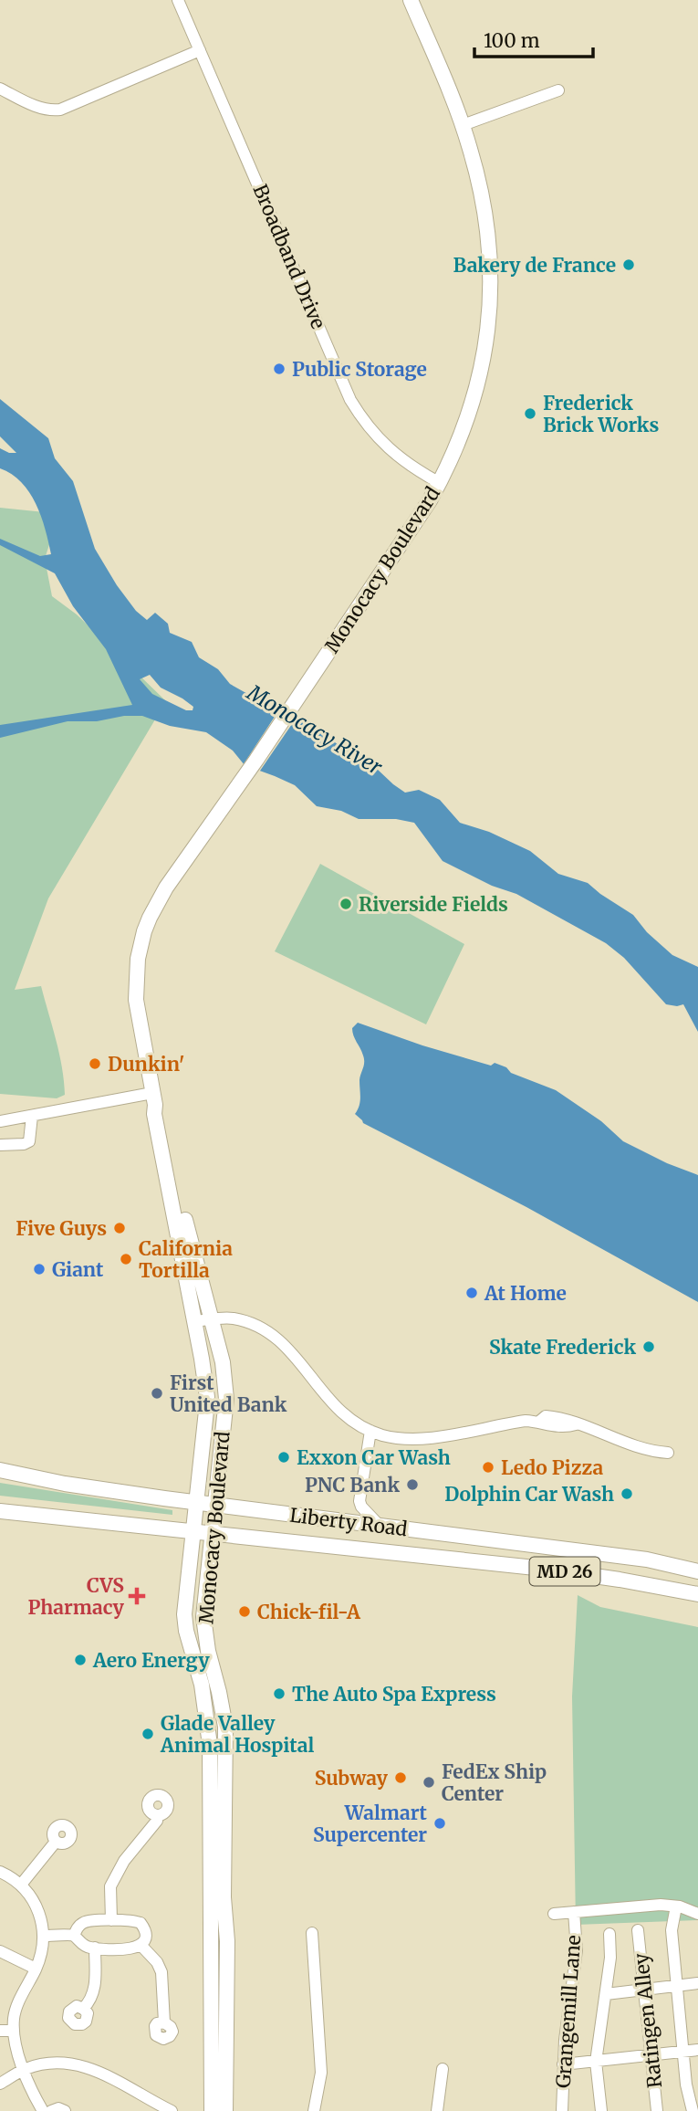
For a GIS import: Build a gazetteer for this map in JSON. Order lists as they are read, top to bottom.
{
  "streets": {
    "main road": ["Monocacy Boulevard", "Liberty Road", "MD 26"],
    "street": ["Broadband Drive", "Grangemill Lane", "Ratingen Alley"]
  },
  "crossings": [
    ["Broadband Drive", "Monocacy Boulevard"],
    ["Monocacy Boulevard", "Liberty Road"]
  ],
  "water": ["Monocacy River"],
  "places": {
    "other": [
      "Bakery de France",
      "Public Storage",
      "Frederick Brick Works",
      "Riverside Fields",
      "Dunkin'",
      "Five Guys",
      "California Tortilla",
      "Giant",
      "At Home",
      "Skate Frederick",
      "First United Bank",
      "Exxon Car Wash",
      "Ledo Pizza",
      "PNC Bank",
      "Dolphin Car Wash",
      "Chick-fil-A",
      "Aero Energy",
      "The Auto Spa Express",
      "Glade Valley Animal Hospital",
      "Subway",
      "FedEx Ship Center",
      "Walmart Supercenter"
    ],
    "health": ["CVS Pharmacy"]
  },
  "scale_bar": "100 m"
}
